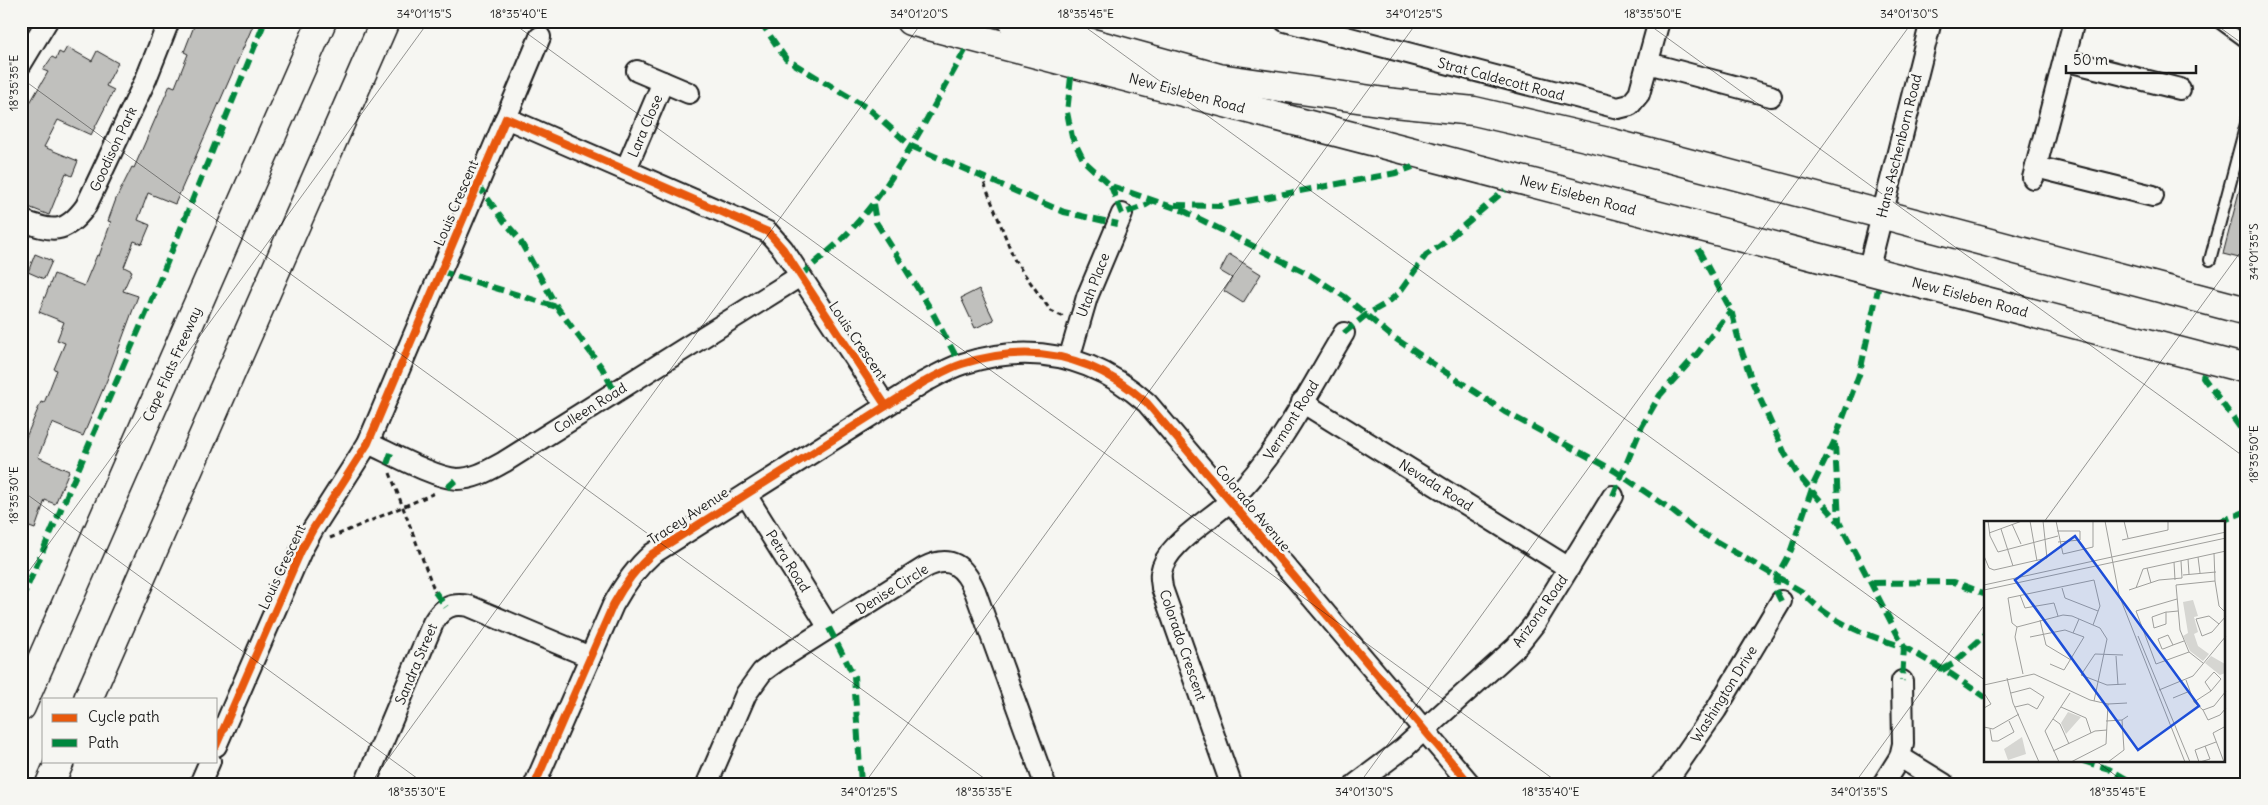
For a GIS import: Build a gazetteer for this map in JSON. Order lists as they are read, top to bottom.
{
  "streets": {
    "main road": ["New Eisleben Road", "Cape Flats Freeway"],
    "street": [
      "Strat Caldecott Road",
      "Lara Close",
      "Hans Aschenborn Road",
      "Goodison Park",
      "Louis Crescent",
      "Utah Place",
      "Colleen Road",
      "Vermont Road",
      "Nevada Road",
      "Colorado Avenue",
      "Tracey Avenue",
      "Petra Road",
      "Denise Circle",
      "Arizona Road",
      "Colorado Crescent",
      "Sandra Street",
      "Washington Drive"
    ]
  },
  "crossings": [
    ["New Eisleben Road", "Hans Aschenborn Road"],
    ["Lara Close", "Louis Crescent"],
    ["Louis Crescent", "Colleen Road"],
    ["Louis Crescent", "Tracey Avenue"],
    ["Utah Place", "Colorado Avenue"],
    ["Vermont Road", "Nevada Road"],
    ["Vermont Road", "Colorado Avenue"],
    ["Vermont Road", "Colorado Crescent"],
    ["Nevada Road", "Arizona Road"],
    ["Colorado Avenue", "Tracey Avenue"],
    ["Colorado Avenue", "Arizona Road"],
    ["Colorado Avenue", "Colorado Crescent"],
    ["Tracey Avenue", "Petra Road"],
    ["Tracey Avenue", "Sandra Street"],
    ["Petra Road", "Denise Circle"]
  ],
  "legend": ["Cycle path", "Path"],
  "scale_bar": "50 m",
  "coordinates": [
    "34°01'15\"S",
    "18°35'40\"E",
    "34°01'20\"S",
    "18°35'45\"E",
    "34°01'25\"S",
    "18°35'50\"E",
    "34°01'30\"S",
    "18°35'35\"E",
    "34°01'35\"S",
    "18°35'30\"E"
  ]
}
